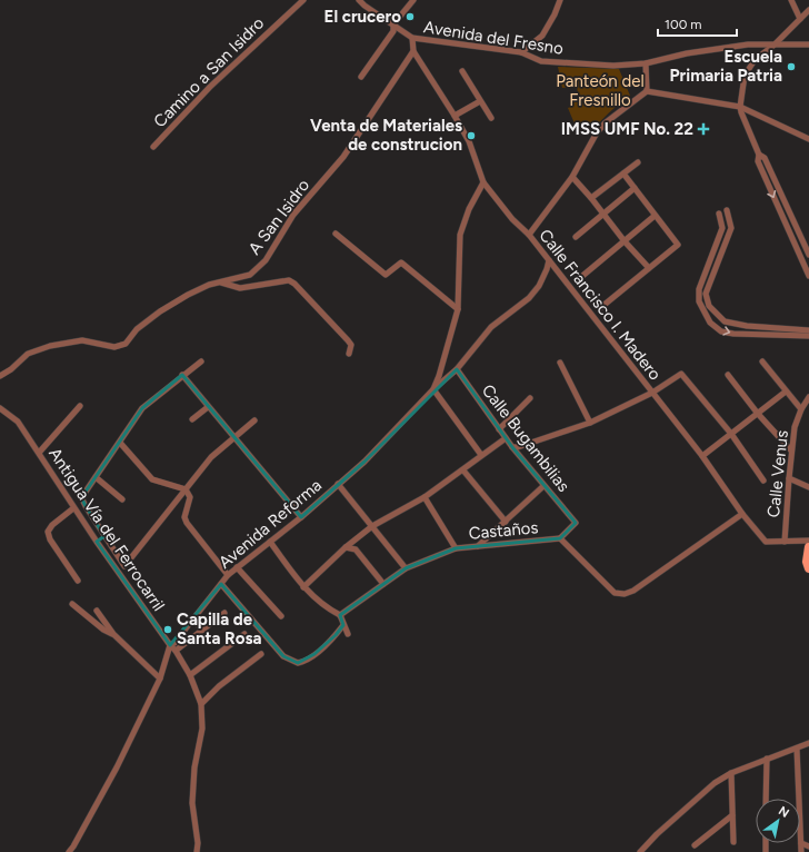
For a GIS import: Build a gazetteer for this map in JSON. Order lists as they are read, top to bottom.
{
  "streets": {
    "street": [
      "Avenida del Fresno",
      "Camino a San Isidro",
      "A San Isidro",
      "Calle Francisco I. Madero",
      "Calle Bugambilias",
      "Calle Venus",
      "Avenida Reforma",
      "Antigua Vía del Ferrocarril",
      "Castaños"
    ]
  },
  "crossings": [
    ["Avenida del Fresno", "Calle Francisco I. Madero"],
    ["A San Isidro", "Calle Francisco I. Madero"],
    ["Calle Francisco I. Madero", "Calle Venus"],
    ["Calle Francisco I. Madero", "Avenida Reforma"],
    ["Calle Francisco I. Madero", "Castaños"],
    ["Calle Bugambilias", "Avenida Reforma"],
    ["Calle Bugambilias", "Castaños"],
    ["Avenida Reforma", "Antigua Vía del Ferrocarril"]
  ],
  "parks": ["Panteón del Fresnillo"],
  "places": {
    "other": [
      "El crucero",
      "Escuela Primaria Patria",
      "Venta de Materiales de construcion",
      "Capilla de Santa Rosa"
    ],
    "health": ["IMSS UMF No. 22"]
  },
  "scale_bar": "100 m",
  "north": "top right"
}
